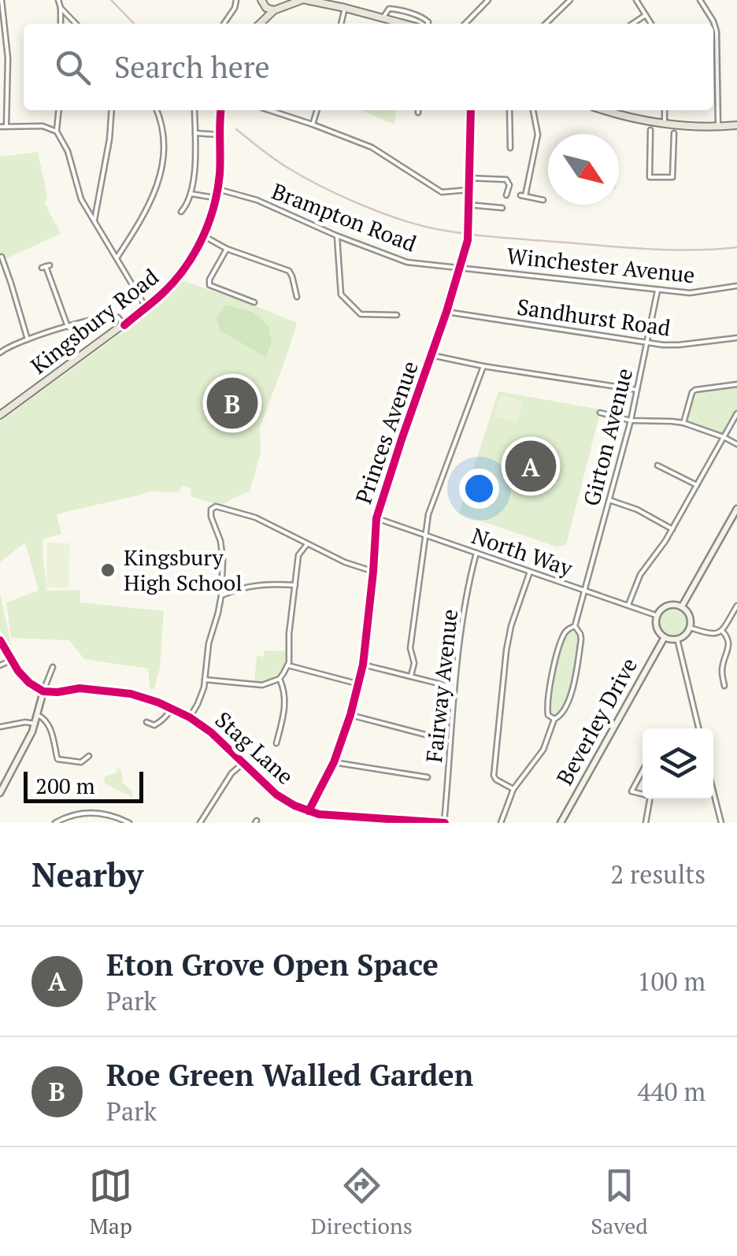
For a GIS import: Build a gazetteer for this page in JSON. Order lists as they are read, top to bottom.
{
  "streets": {
    "main road": ["Kingsbury Road"],
    "street": [
      "Brampton Road",
      "Winchester Avenue",
      "Sandhurst Road",
      "Princes Avenue",
      "Girton Avenue",
      "North Way",
      "Fairway Avenue",
      "Beverley Drive",
      "Stag Lane"
    ]
  },
  "crossings": [
    ["Brampton Road", "Winchester Avenue"],
    ["Brampton Road", "Kingsbury Road"],
    ["Brampton Road", "Princes Avenue"],
    ["Winchester Avenue", "Princes Avenue"],
    ["Winchester Avenue", "Girton Avenue"],
    ["Sandhurst Road", "Princes Avenue"],
    ["Sandhurst Road", "Girton Avenue"],
    ["Princes Avenue", "North Way"],
    ["Princes Avenue", "Stag Lane"],
    ["Girton Avenue", "North Way"],
    ["North Way", "Fairway Avenue"],
    ["North Way", "Beverley Drive"],
    ["Fairway Avenue", "Stag Lane"]
  ],
  "places": ["Kingsbury High School"],
  "scale_bar": "200 m",
  "north": "bottom right",
  "page": {
    "search": "Search here",
    "pins": ["B", "A"],
    "scale": "200 m",
    "heading": ["Nearby", "2 results"],
    "list": [
      {
        "mark": "A",
        "name": "Eton Grove Open Space",
        "note": "Park",
        "value": "100 m"
      },
      {
        "mark": "B",
        "name": "Roe Green Walled Garden",
        "note": "Park",
        "value": "440 m"
      }
    ],
    "nav": ["Map", "Directions", "Saved"]
  }
}
